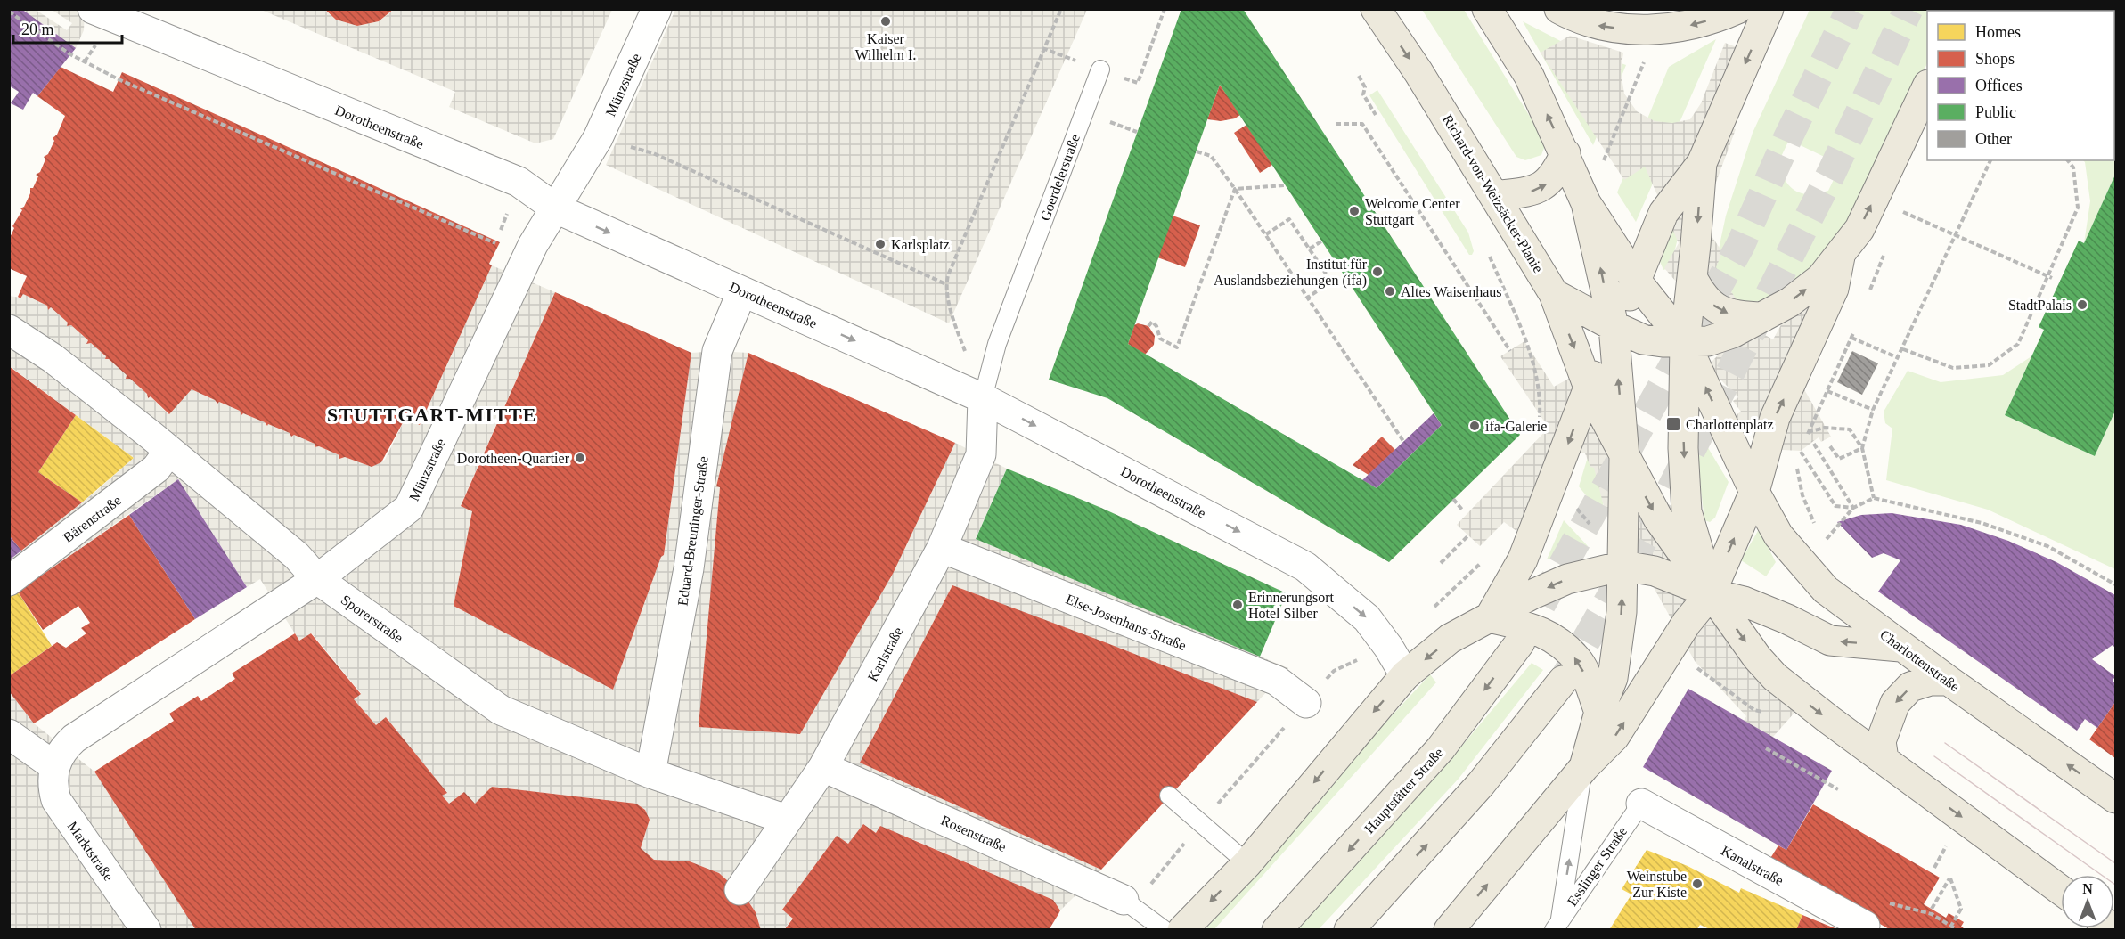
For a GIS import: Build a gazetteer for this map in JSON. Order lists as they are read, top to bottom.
{
  "streets": {
    "main road": ["Richard-von-Weizsäcker-Planie", "Charlottenstraße", "Hauptstätter Straße"],
    "street": [
      "Münzstraße",
      "Dorotheenstraße",
      "Bärenstraße",
      "Eduard-Breuninger-Straße",
      "Sporerstraße",
      "Else-Josenhans-Straße",
      "Karlstraße",
      "Rosenstraße",
      "Marktstraße",
      "Kanalstraße"
    ],
    "lane": ["Goerdelerstraße", "Esslinger Straße"]
  },
  "crossings": [
    ["Münzstraße", "Dorotheenstraße"],
    ["Münzstraße", "Sporerstraße"],
    ["Münzstraße", "Marktstraße"],
    ["Dorotheenstraße", "Goerdelerstraße"],
    ["Dorotheenstraße", "Eduard-Breuninger-Straße"],
    ["Dorotheenstraße", "Karlstraße"],
    ["Goerdelerstraße", "Karlstraße"],
    ["Bärenstraße", "Sporerstraße"],
    ["Eduard-Breuninger-Straße", "Sporerstraße"],
    ["Sporerstraße", "Karlstraße"],
    ["Else-Josenhans-Straße", "Karlstraße"],
    ["Karlstraße", "Rosenstraße"],
    ["Kanalstraße", "Esslinger Straße"]
  ],
  "one_way": ["Dorotheenstraße"],
  "districts": ["STUTTGART-MITTE"],
  "places": {
    "other": [
      "Kaiser Wilhelm I.",
      "Welcome Center Stuttgart",
      "Karlsplatz",
      "Institut für Auslandsbeziehungen (ifa)",
      "Altes Waisenhaus",
      "StadtPalais",
      "ifa-Galerie",
      "Dorotheen-Quartier",
      "Erinnerungsort Hotel Silber",
      "Weinstube Zur Kiste"
    ],
    "transit": ["Charlottenplatz"]
  },
  "legend": [
    "Homes",
    "Shops",
    "Offices",
    "Public",
    "Other"
  ],
  "scale_bar": "20 m",
  "north": "top"
}
